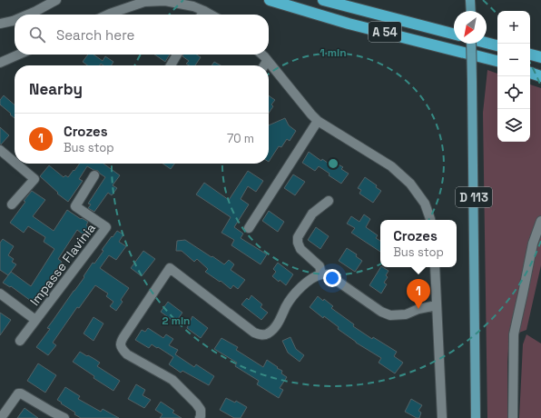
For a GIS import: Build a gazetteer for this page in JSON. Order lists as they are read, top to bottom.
{
  "streets": {
    "highway": ["A 54"],
    "main road": ["D 113"],
    "street": ["Impasse Flavinia"]
  },
  "north": "bottom left",
  "page": {
    "map_buttons": ["+", "−"],
    "search": "Search here",
    "heading": "Nearby",
    "list": [
      {
        "mark": "1",
        "name": "Crozes",
        "note": "Bus stop",
        "value": "70 m"
      }
    ],
    "popup": ["Crozes", "Bus stop"],
    "pins": "1"
  },
  "rings": ["1 min", "2 min"]
}
